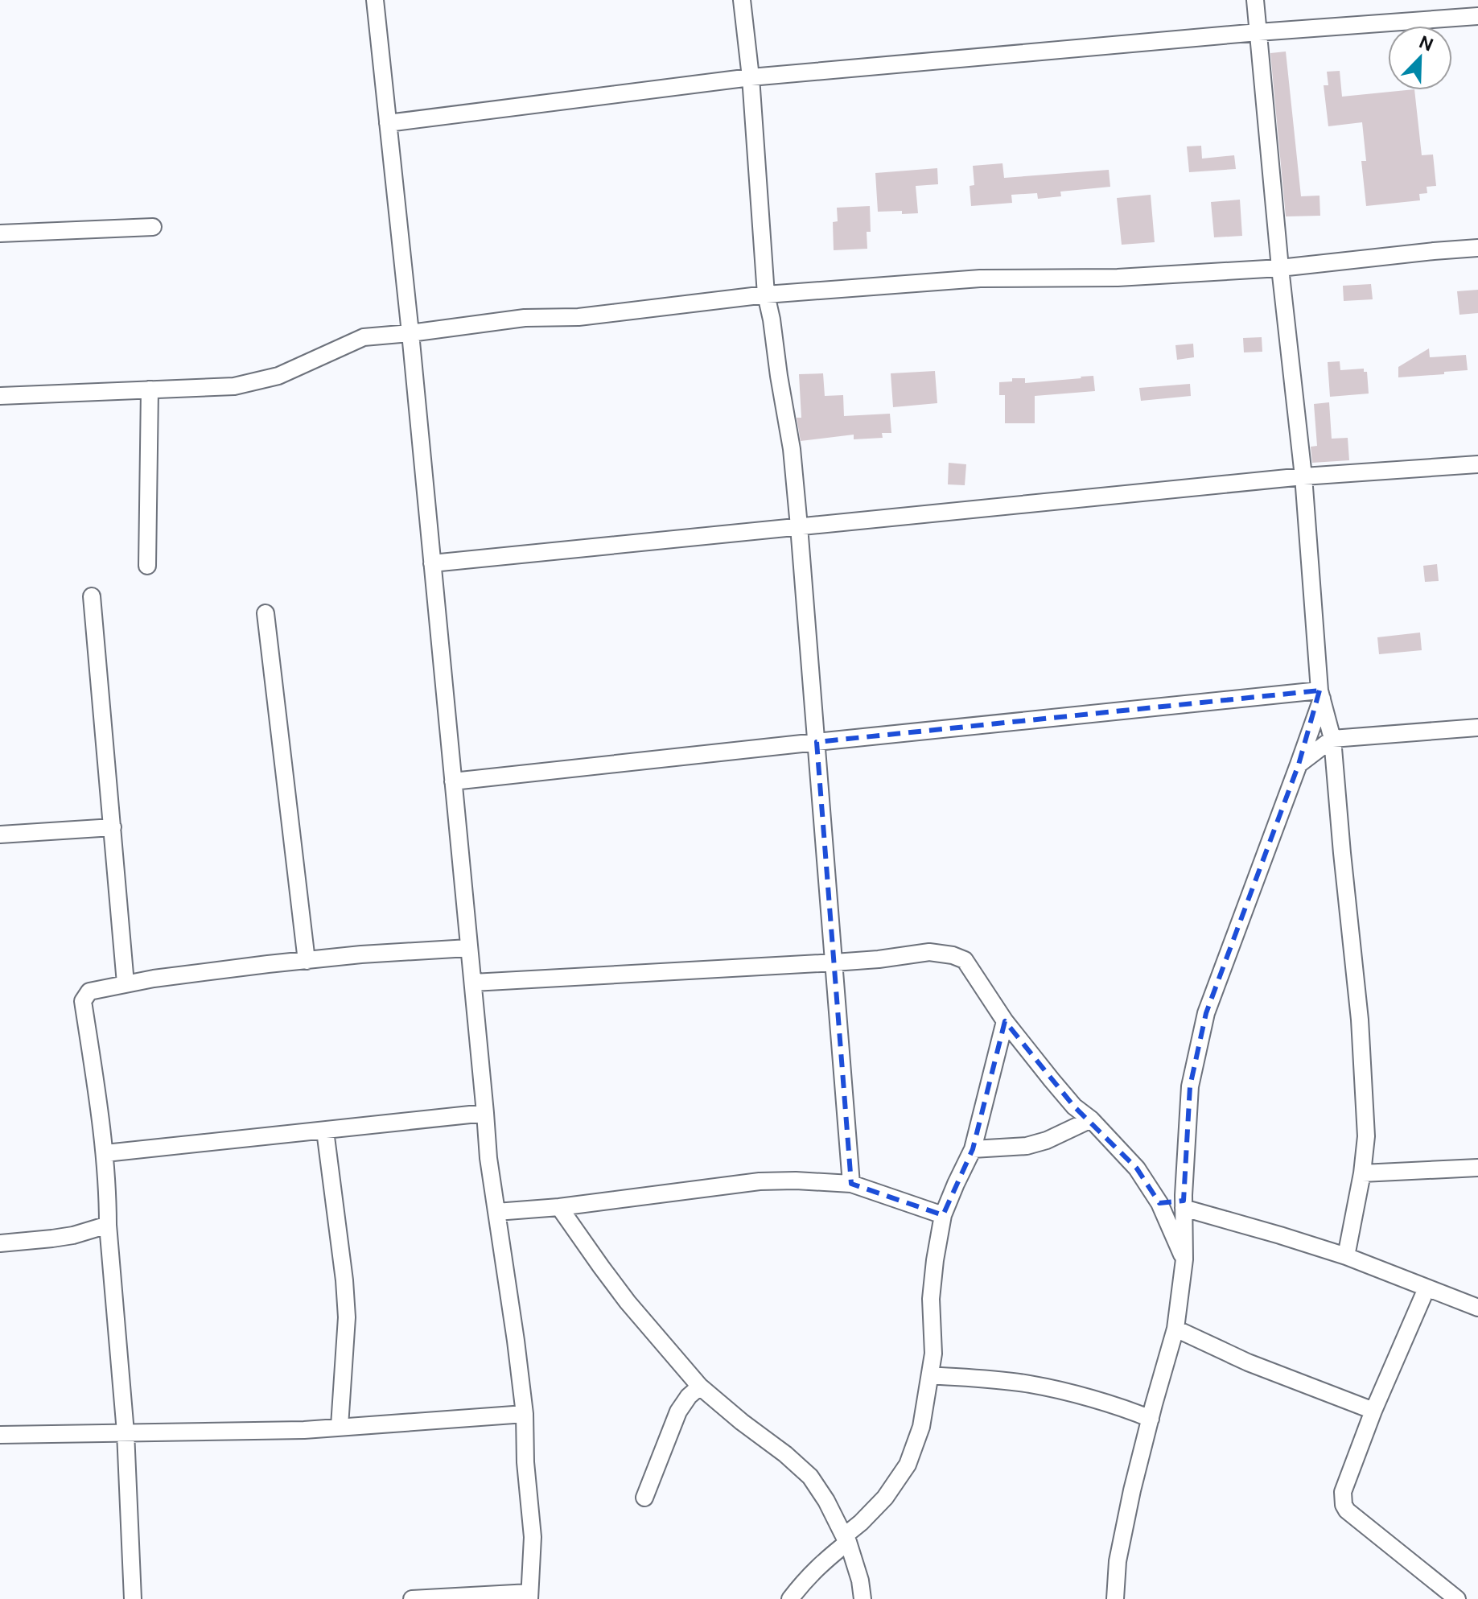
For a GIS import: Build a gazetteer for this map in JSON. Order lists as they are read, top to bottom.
{
  "north": "top right"
}
